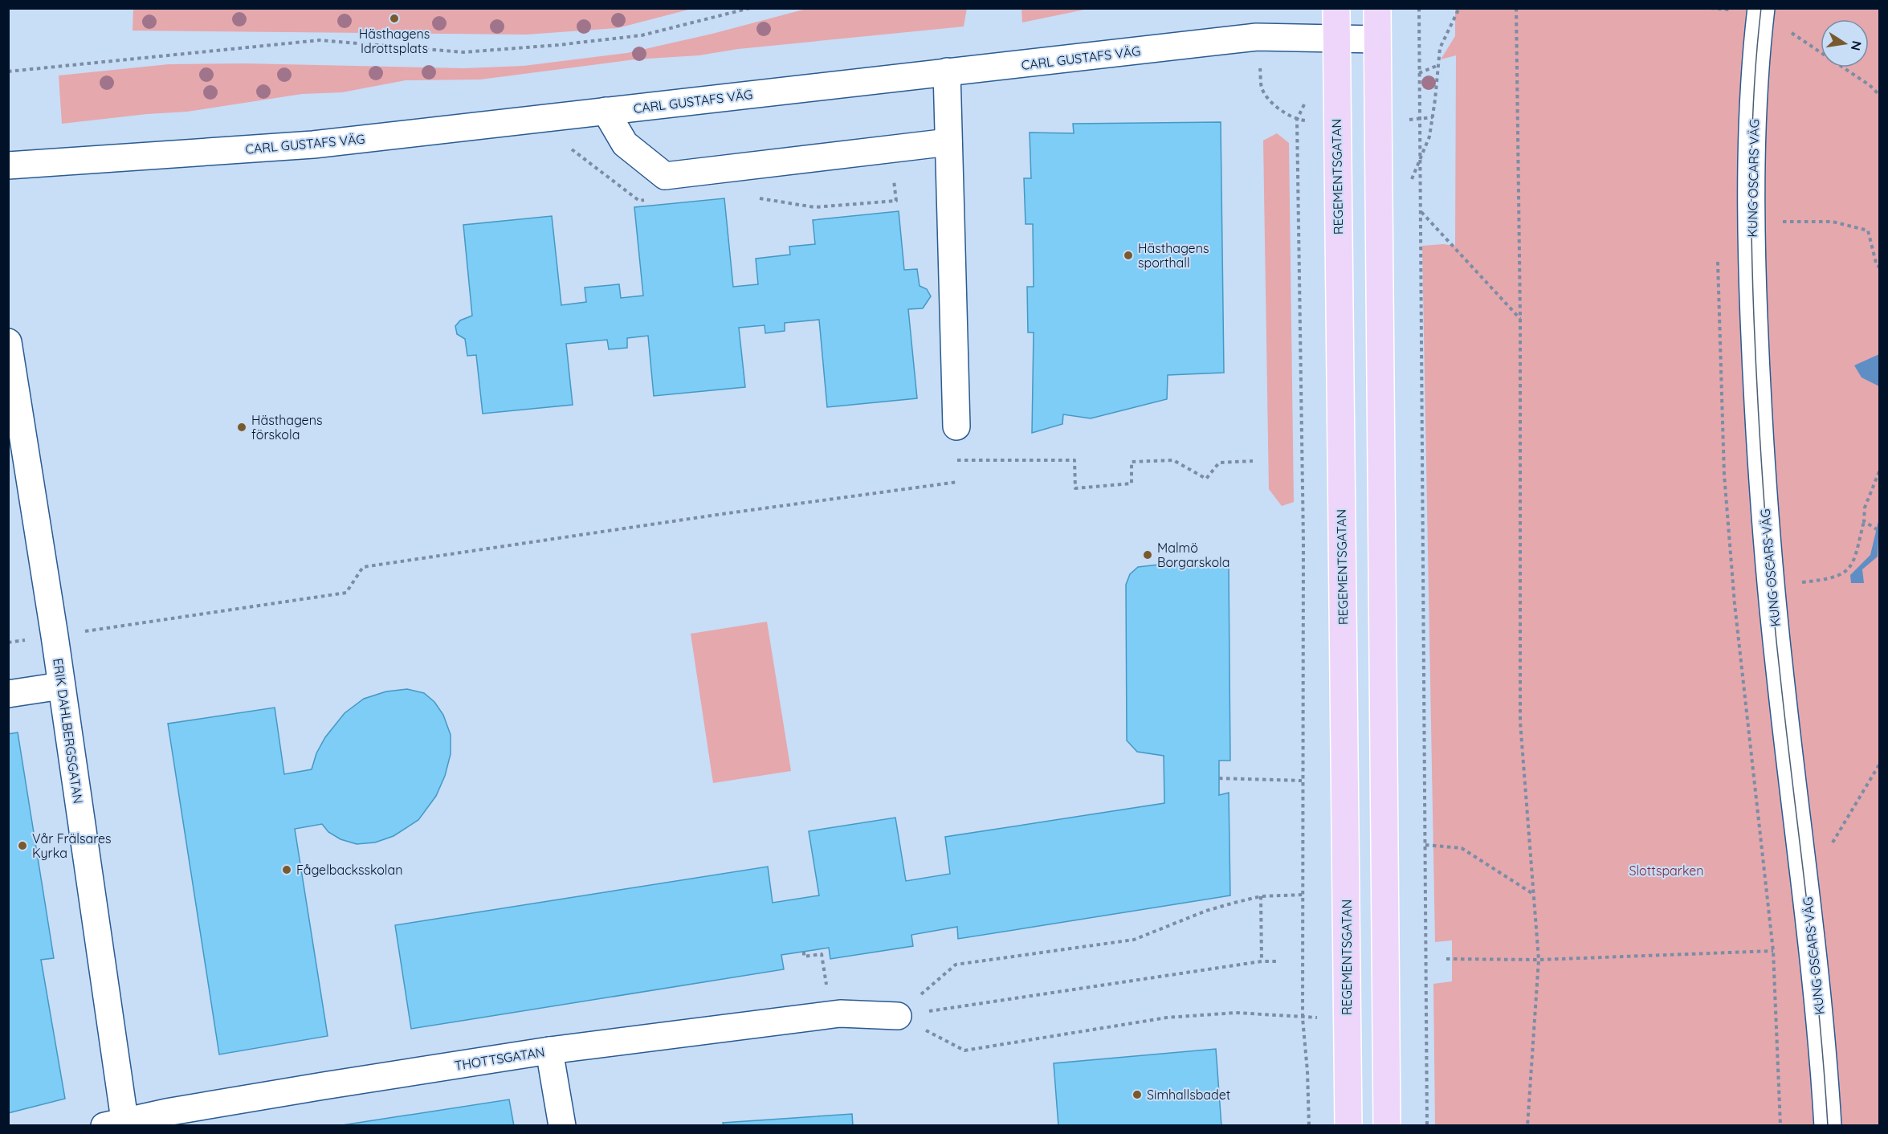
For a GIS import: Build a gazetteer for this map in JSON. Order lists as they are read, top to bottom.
{
  "streets": {
    "main road": ["REGEMENTSGATAN"],
    "street": [
      "CARL GUSTAFS VÄG",
      "KUNG OSCARS VÄG",
      "ERIK DAHLBERGSGATAN",
      "THOTTSGATAN"
    ]
  },
  "crossings": [
    ["CARL GUSTAFS VÄG", "REGEMENTSGATAN"],
    ["ERIK DAHLBERGSGATAN", "THOTTSGATAN"]
  ],
  "parks": ["Slottsparken"],
  "places": [
    "Hästhagens Idrottsplats",
    "Hästhagens sporthall",
    "Hästhagens förskola",
    "Malmö Borgarskola",
    "Vår Frälsares Kyrka",
    "Fågelbacksskolan",
    "Simhallsbadet"
  ],
  "north": "right"
}
